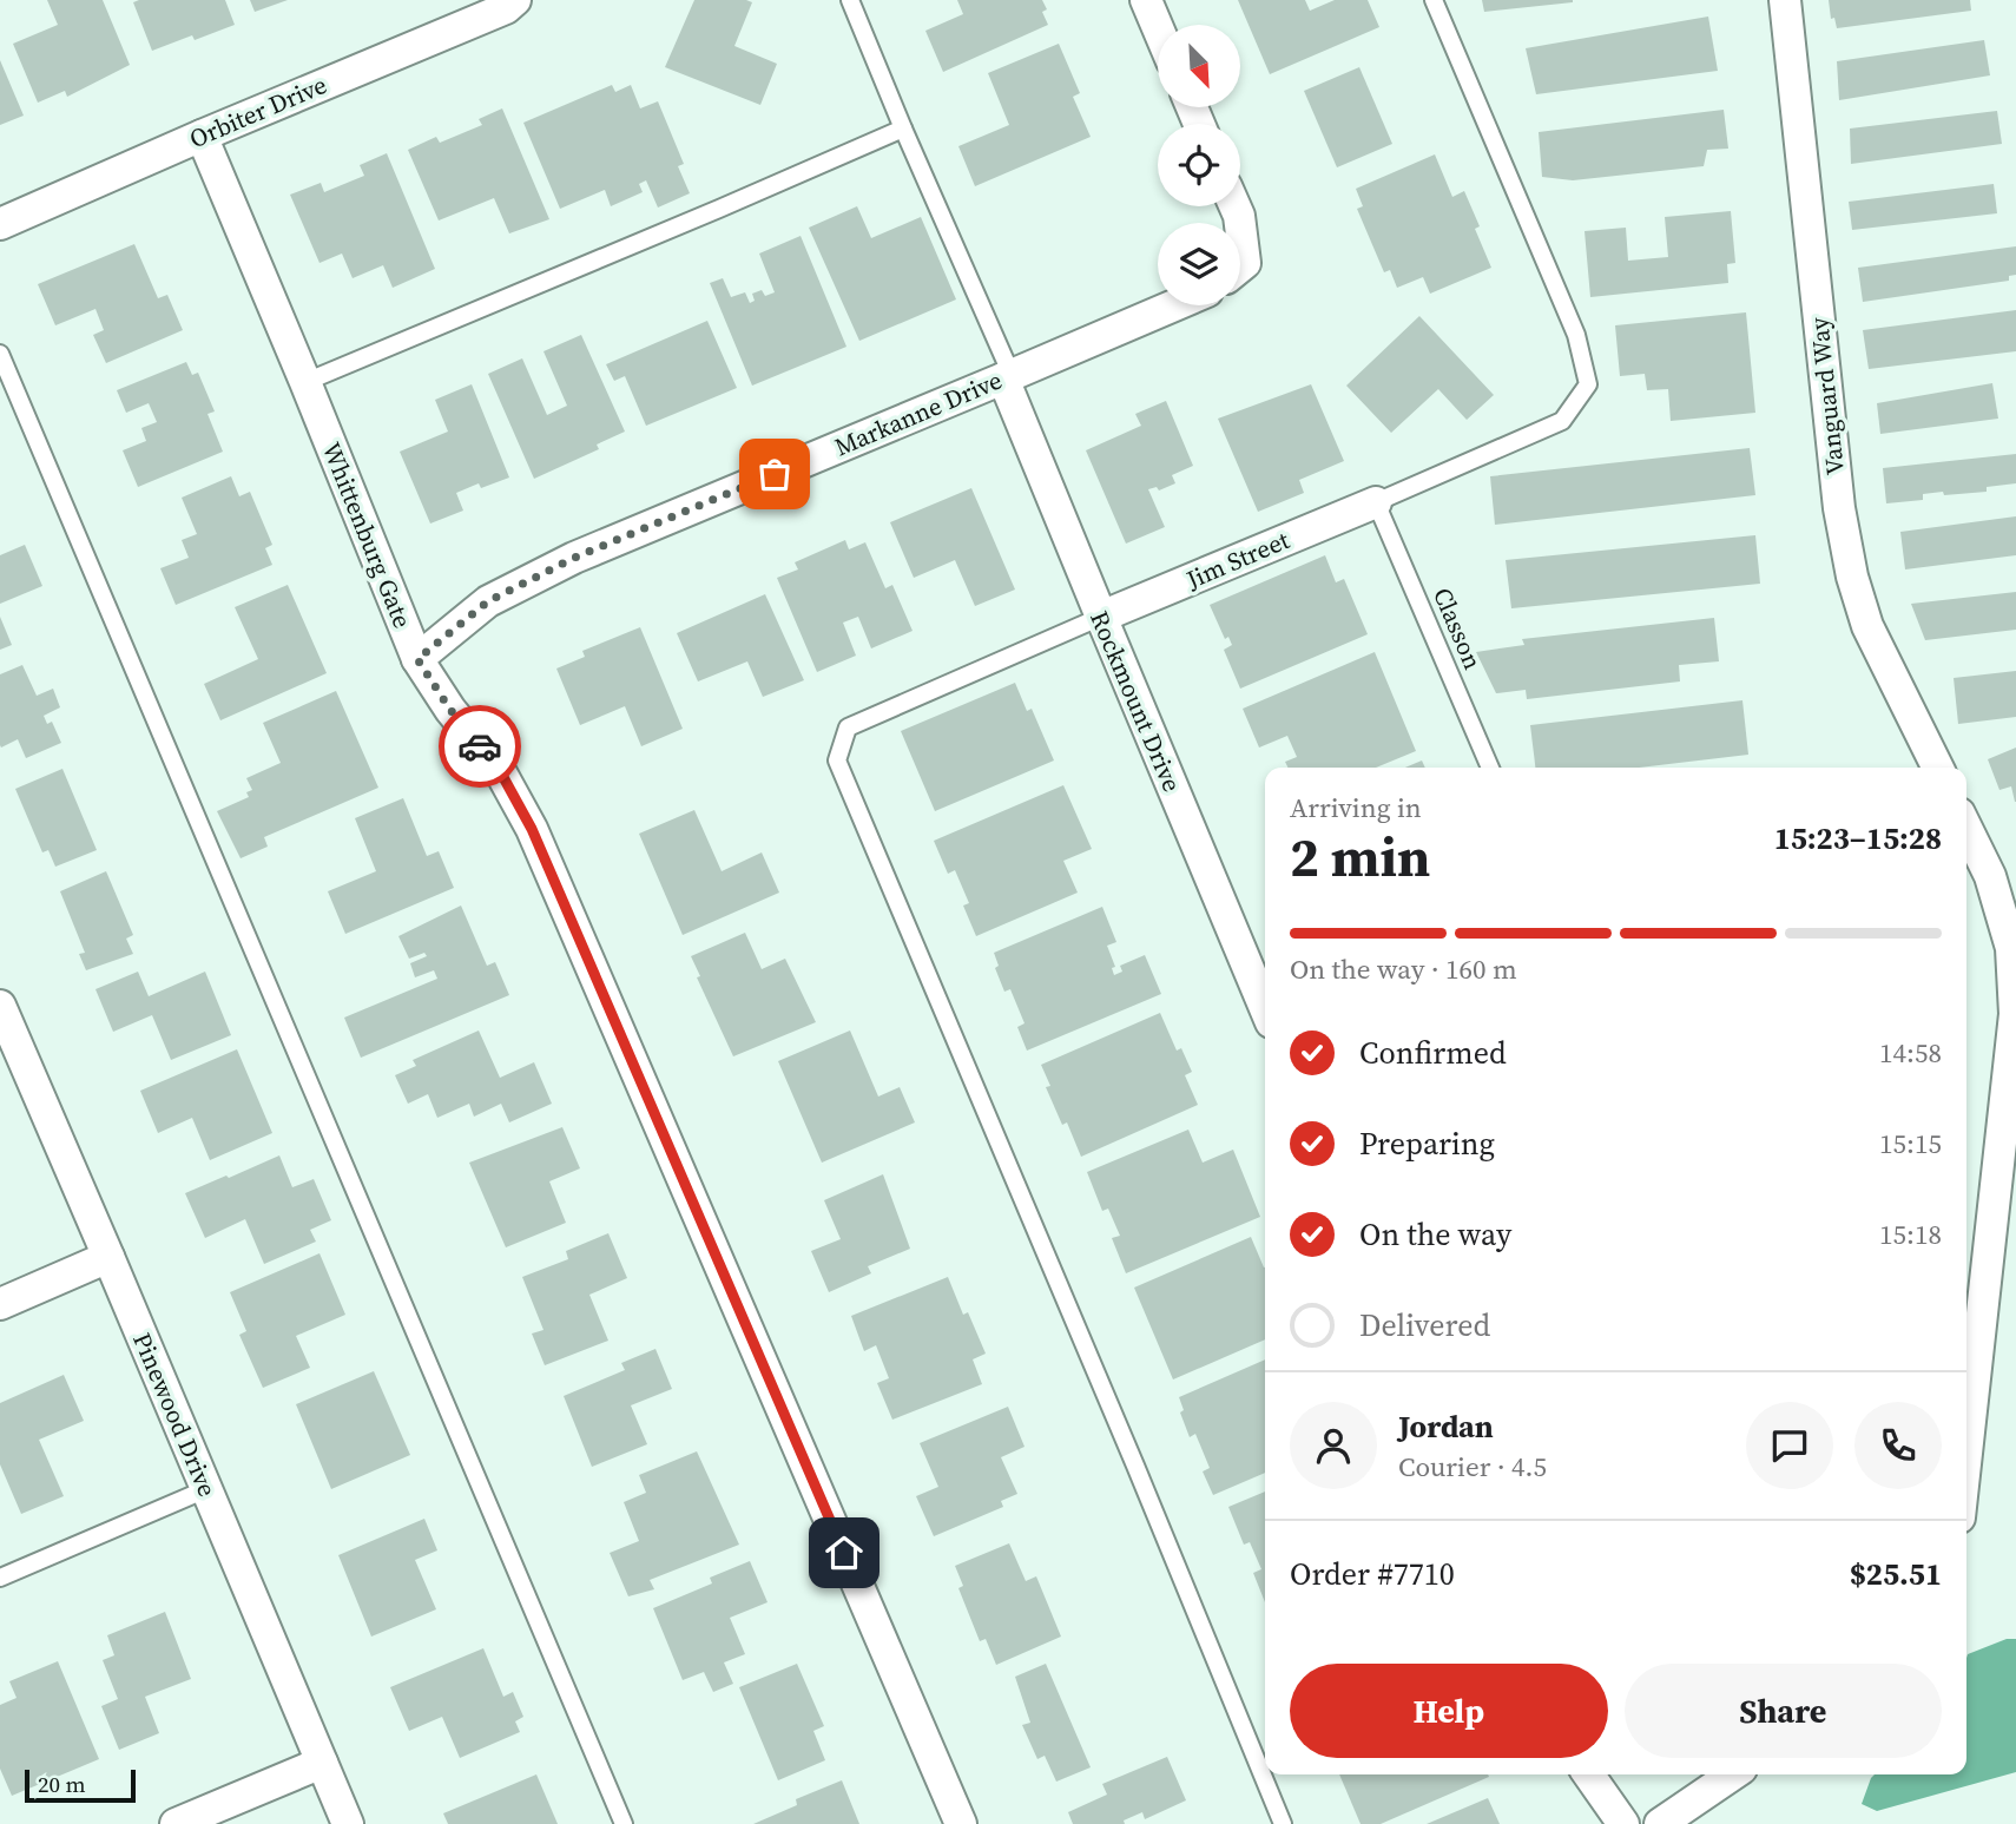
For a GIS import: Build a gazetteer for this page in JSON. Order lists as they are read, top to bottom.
{
  "streets": {
    "street": [
      "Orbiter Drive",
      "Vanguard Way",
      "Markanne Drive",
      "Whittenburg Gate",
      "Jim Street",
      "Rockmount Drive",
      "Pinewood Drive"
    ],
    "lane": ["Classon"]
  },
  "crossings": [
    ["Orbiter Drive", "Whittenburg Gate"],
    ["Markanne Drive", "Whittenburg Gate"],
    ["Markanne Drive", "Rockmount Drive"],
    ["Jim Street", "Classon"],
    ["Jim Street", "Rockmount Drive"]
  ],
  "scale_bar": "20 m",
  "north": "bottom right",
  "page": {
    "heading": ["2 min", "Arriving in", "15:23–15:28"],
    "panel": [
      "Jordan",
      "Courier · 4.5",
      "Order #7710",
      "$25.51"
    ],
    "bar": "On the way · 160 m",
    "list": [
      ["Confirmed", "14:58"],
      ["Preparing", "15:15"],
      ["On the way", "15:18"],
      "Delivered"
    ],
    "buttons": ["Help", "Share"],
    "scale": "20 m"
  }
}
